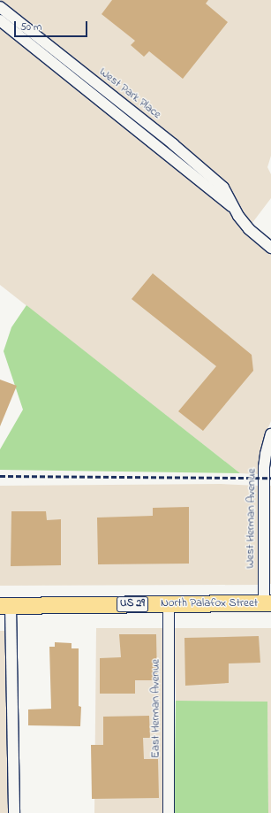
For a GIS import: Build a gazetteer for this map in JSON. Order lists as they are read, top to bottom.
{
  "streets": {
    "main road": ["North Palafox Street", "US 29"],
    "street": ["West Park Place", "West Herman Avenue", "East Herman Avenue"]
  },
  "crossings": [
    ["West Herman Avenue", "North Palafox Street"],
    ["North Palafox Street", "East Herman Avenue"]
  ],
  "scale_bar": "50 m"
}
